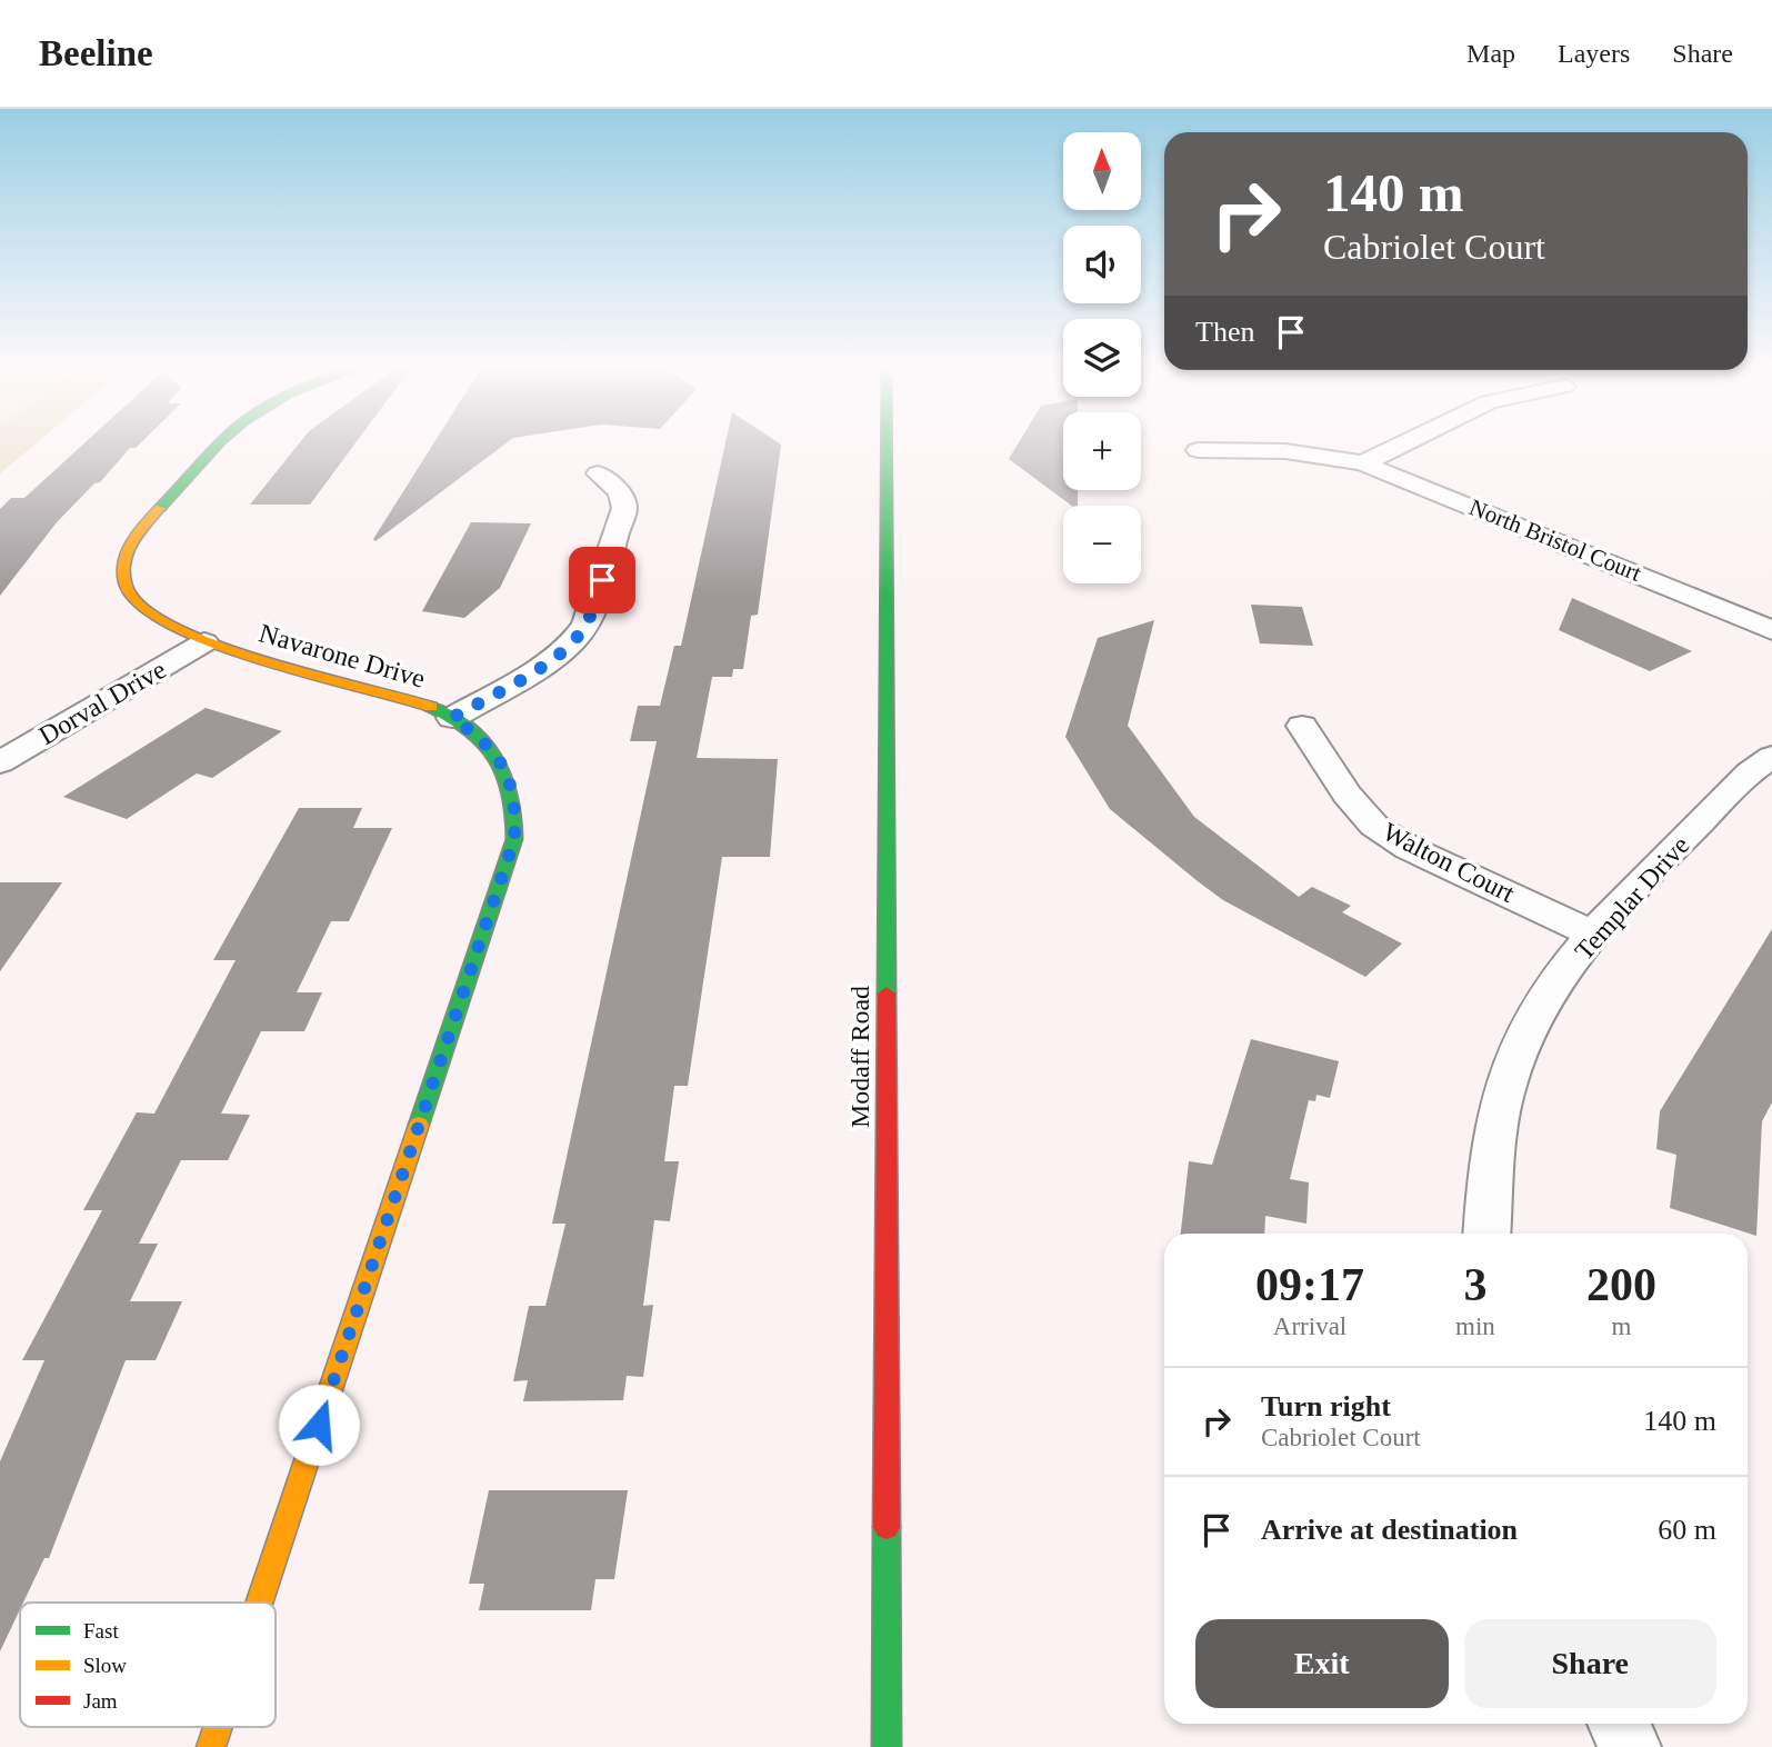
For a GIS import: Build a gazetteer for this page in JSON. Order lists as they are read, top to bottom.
{
  "streets": {
    "street": [
      "North Bristol Court",
      "Navarone Drive",
      "Dorval Drive",
      "Walton Court",
      "Templar Drive",
      "Modaff Road"
    ]
  },
  "crossings": [
    ["Navarone Drive", "Dorval Drive"],
    ["Walton Court", "Templar Drive"]
  ],
  "legend": ["Fast", "Slow", "Jam"],
  "north": "top",
  "page": {
    "header": "Beeline",
    "nav": ["Map", "Layers", "Share"],
    "map_buttons": ["+", "−"],
    "turn": ["140 m", "Cabriolet Court"],
    "then": "Then",
    "eta": [
      "09:17",
      "Arrival",
      "3",
      "min",
      "200",
      "m"
    ],
    "list": [
      {
        "name": "Turn right",
        "note": "Cabriolet Court",
        "value": "140 m"
      },
      {
        "name": "Arrive at destination",
        "value": "60 m"
      }
    ],
    "buttons": ["Exit", "Share"]
  }
}
